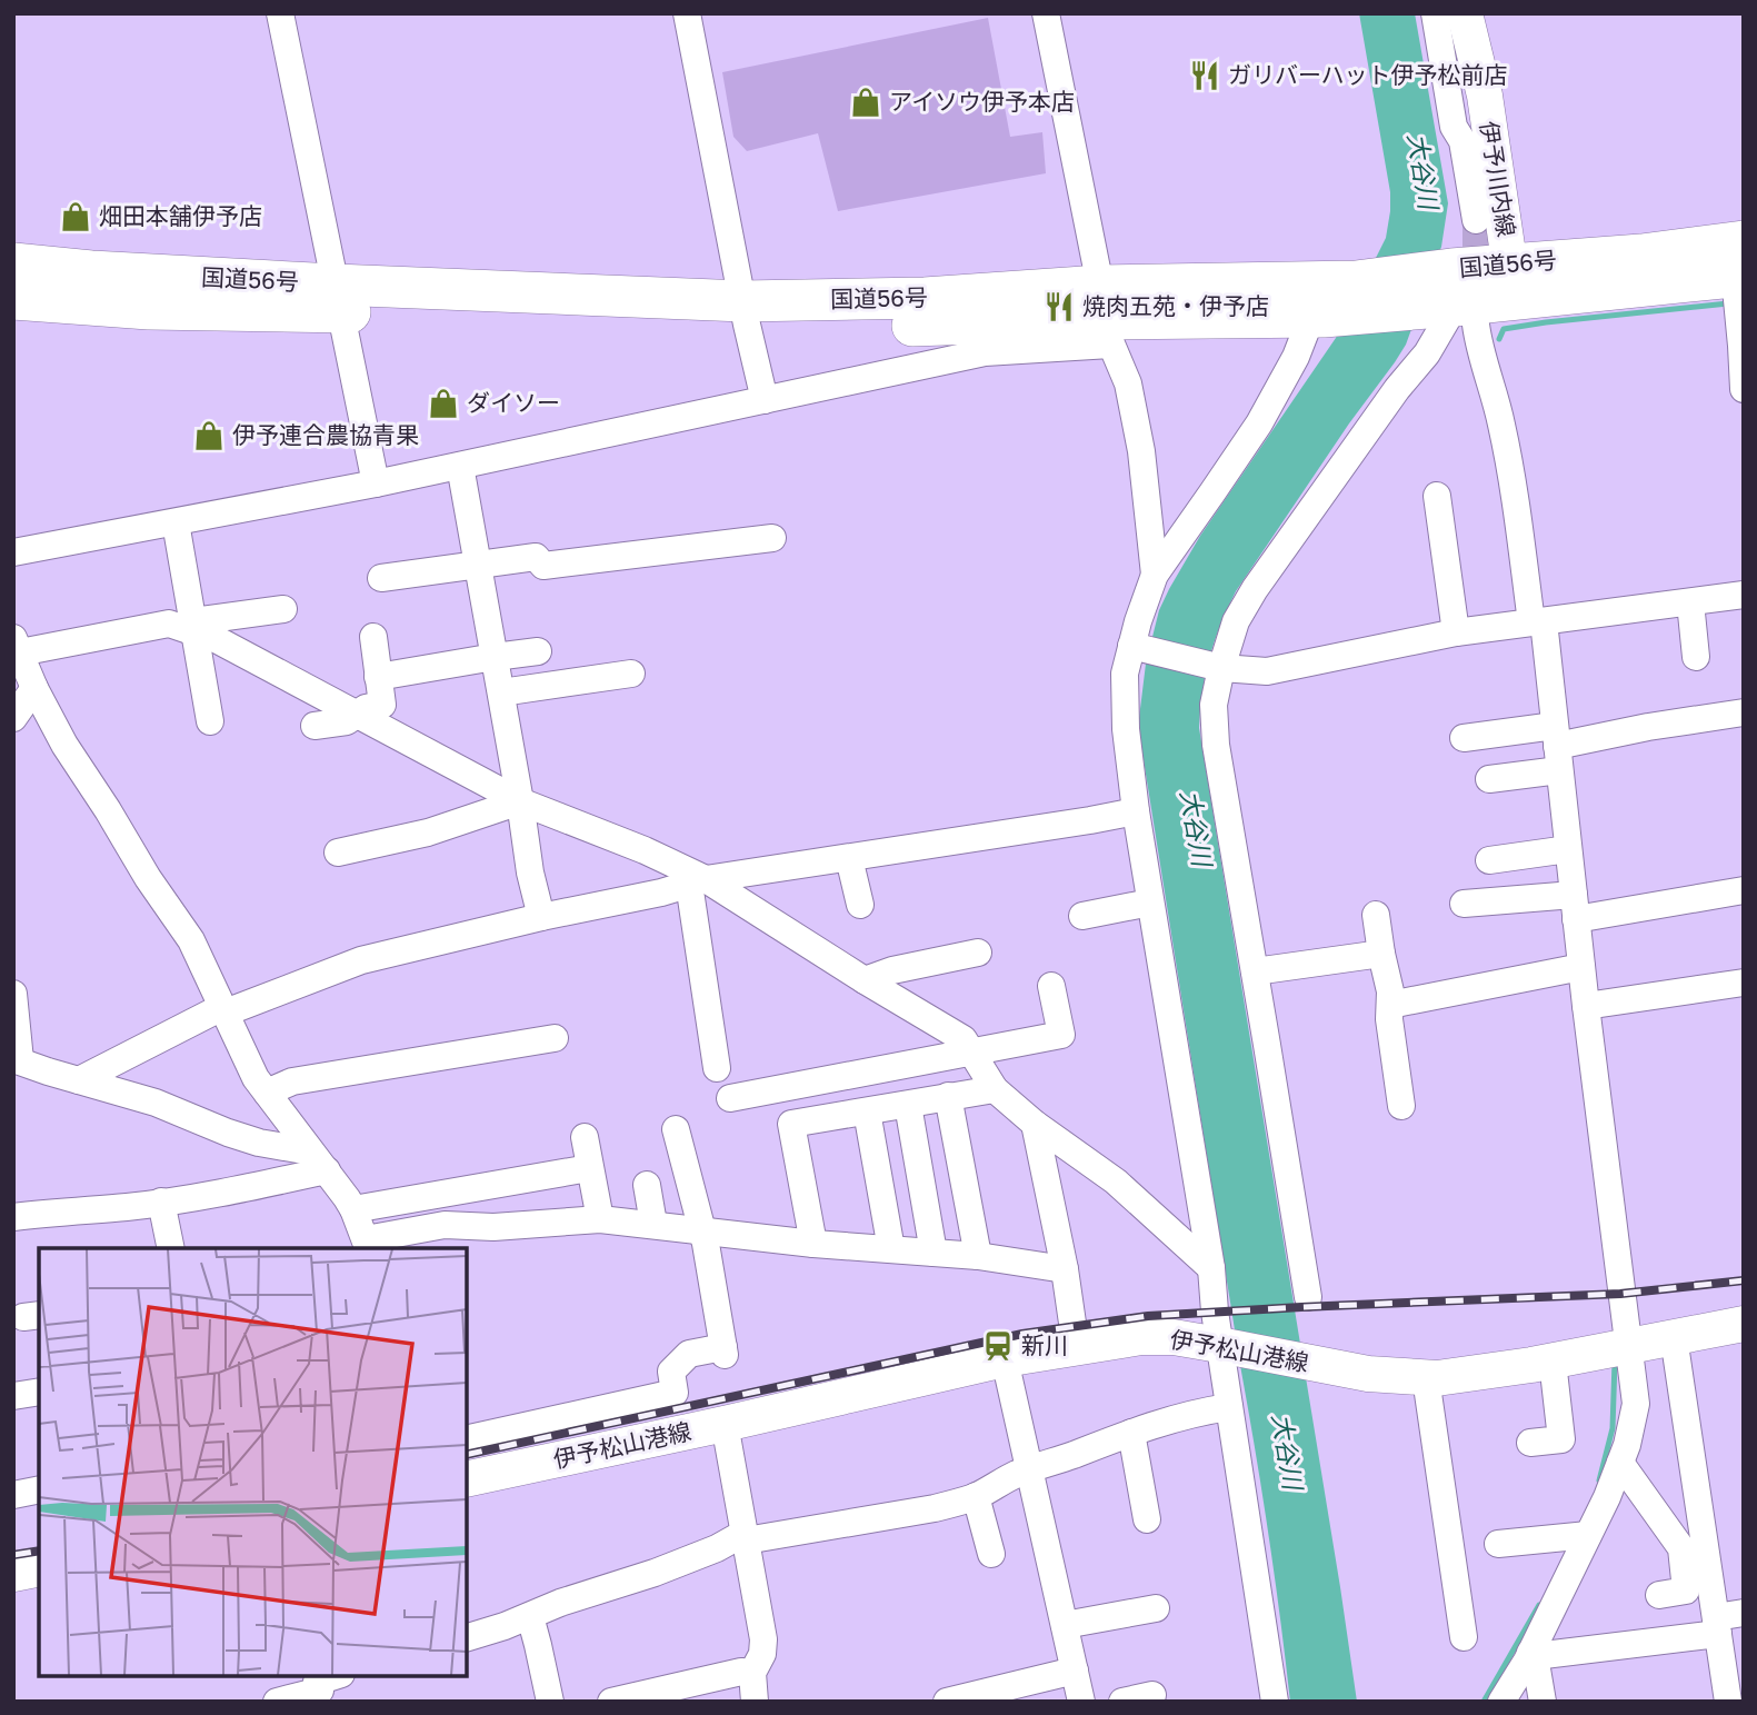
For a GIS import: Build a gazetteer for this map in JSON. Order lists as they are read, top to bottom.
{
  "streets": {
    "highway": ["国道56号"],
    "main road": ["伊予川内線", "伊予松山港線"]
  },
  "crossings": [
    ["伊予川内線", "国道56号"]
  ],
  "water": ["大谷川"],
  "places": {
    "restaurant": ["ガリバーハット伊予松前店", "焼肉五苑・伊予店"],
    "shop": [
      "アイソウ伊予本店",
      "畑田本舗伊予店",
      "ダイソー",
      "伊予連合農協青果"
    ],
    "station": ["新川"]
  }
}
